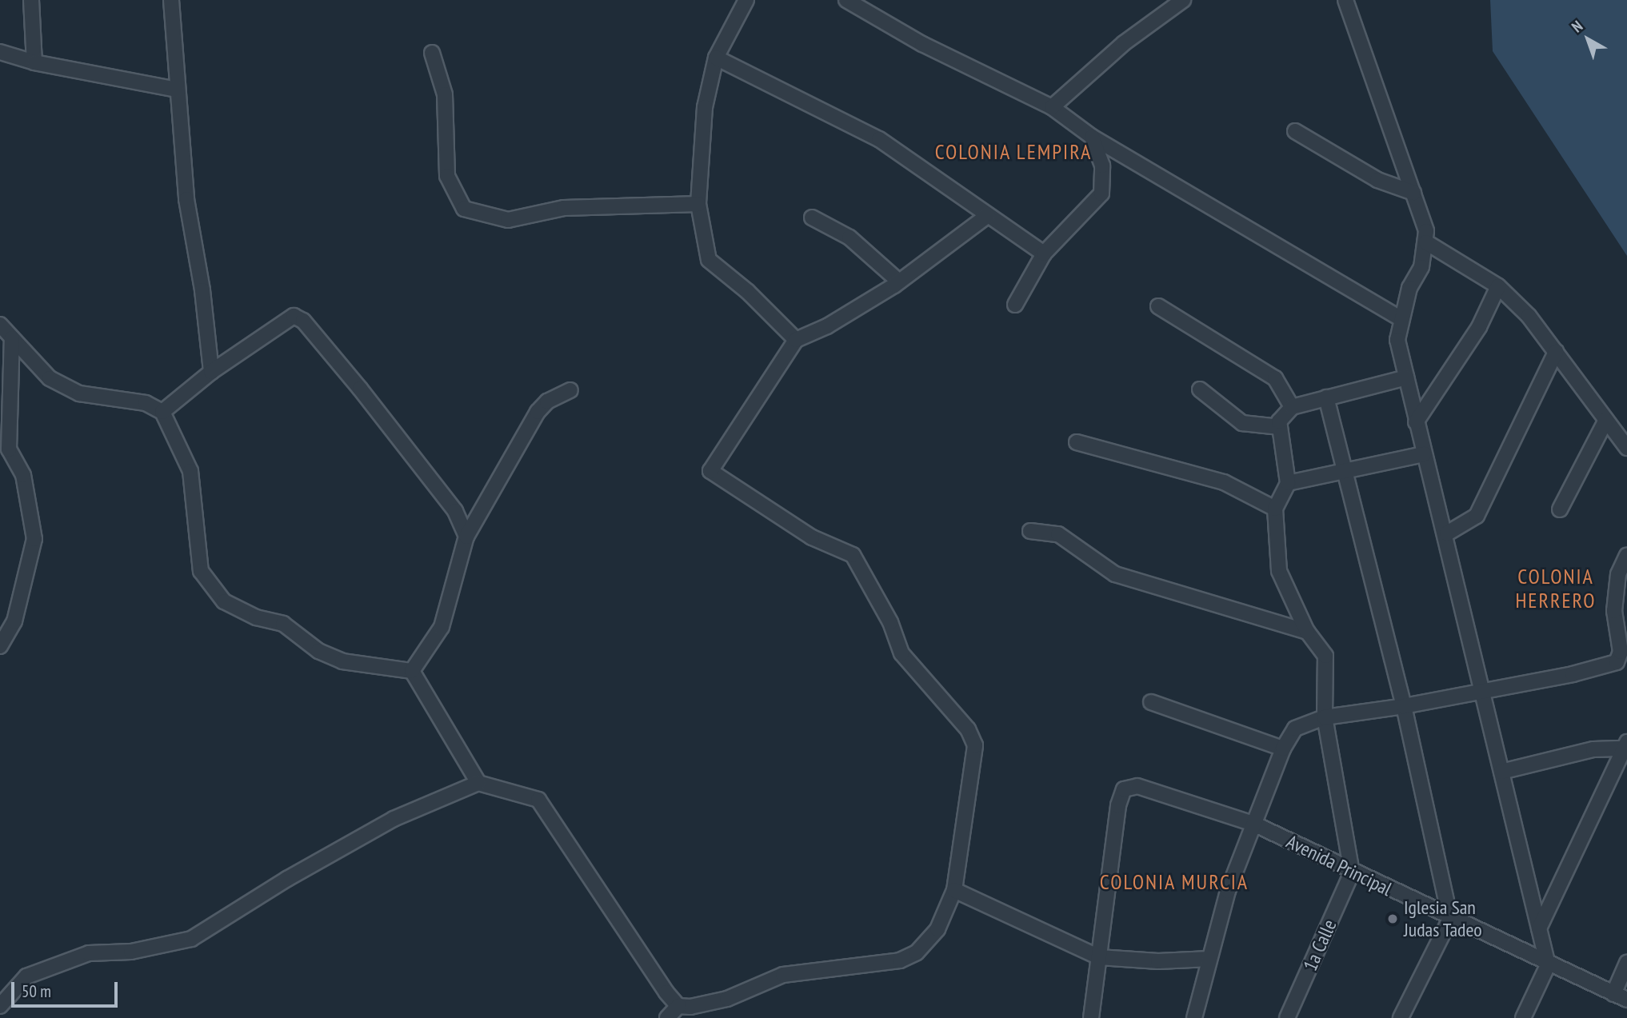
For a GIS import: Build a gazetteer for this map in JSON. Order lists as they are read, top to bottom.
{
  "streets": {
    "street": ["Avenida Principal", "1a Calle"]
  },
  "crossings": [
    ["Avenida Principal", "1a Calle"]
  ],
  "districts": ["COLONIA LEMPIRA", "COLONIA HERRERO", "COLONIA MURCIA"],
  "places": ["Iglesia San Judas Tadeo"],
  "scale_bar": "50 m",
  "north": "top left"
}
